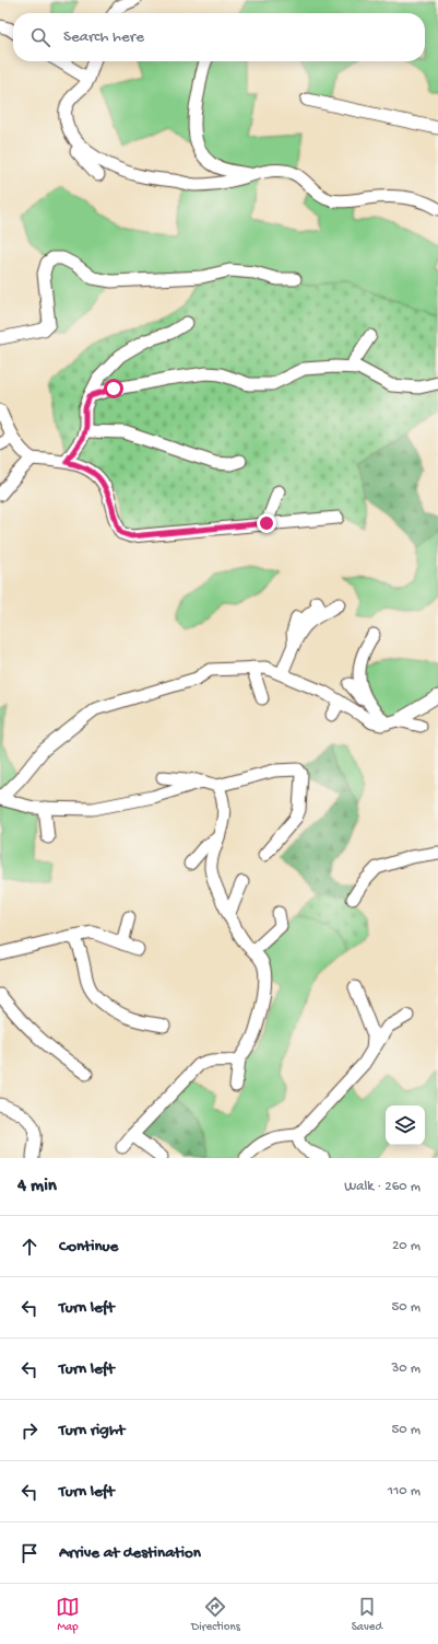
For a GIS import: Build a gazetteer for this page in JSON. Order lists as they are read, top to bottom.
{
  "page": {
    "search": "Search here",
    "heading": ["4 min", "Walk · 260 m"],
    "list": [
      ["Continue", "20 m"],
      ["Turn left", "50 m"],
      ["Turn left", "30 m"],
      ["Turn right", "50 m"],
      ["Turn left", "110 m"],
      "Arrive at destination"
    ],
    "nav": ["Map", "Directions", "Saved"]
  }
}
